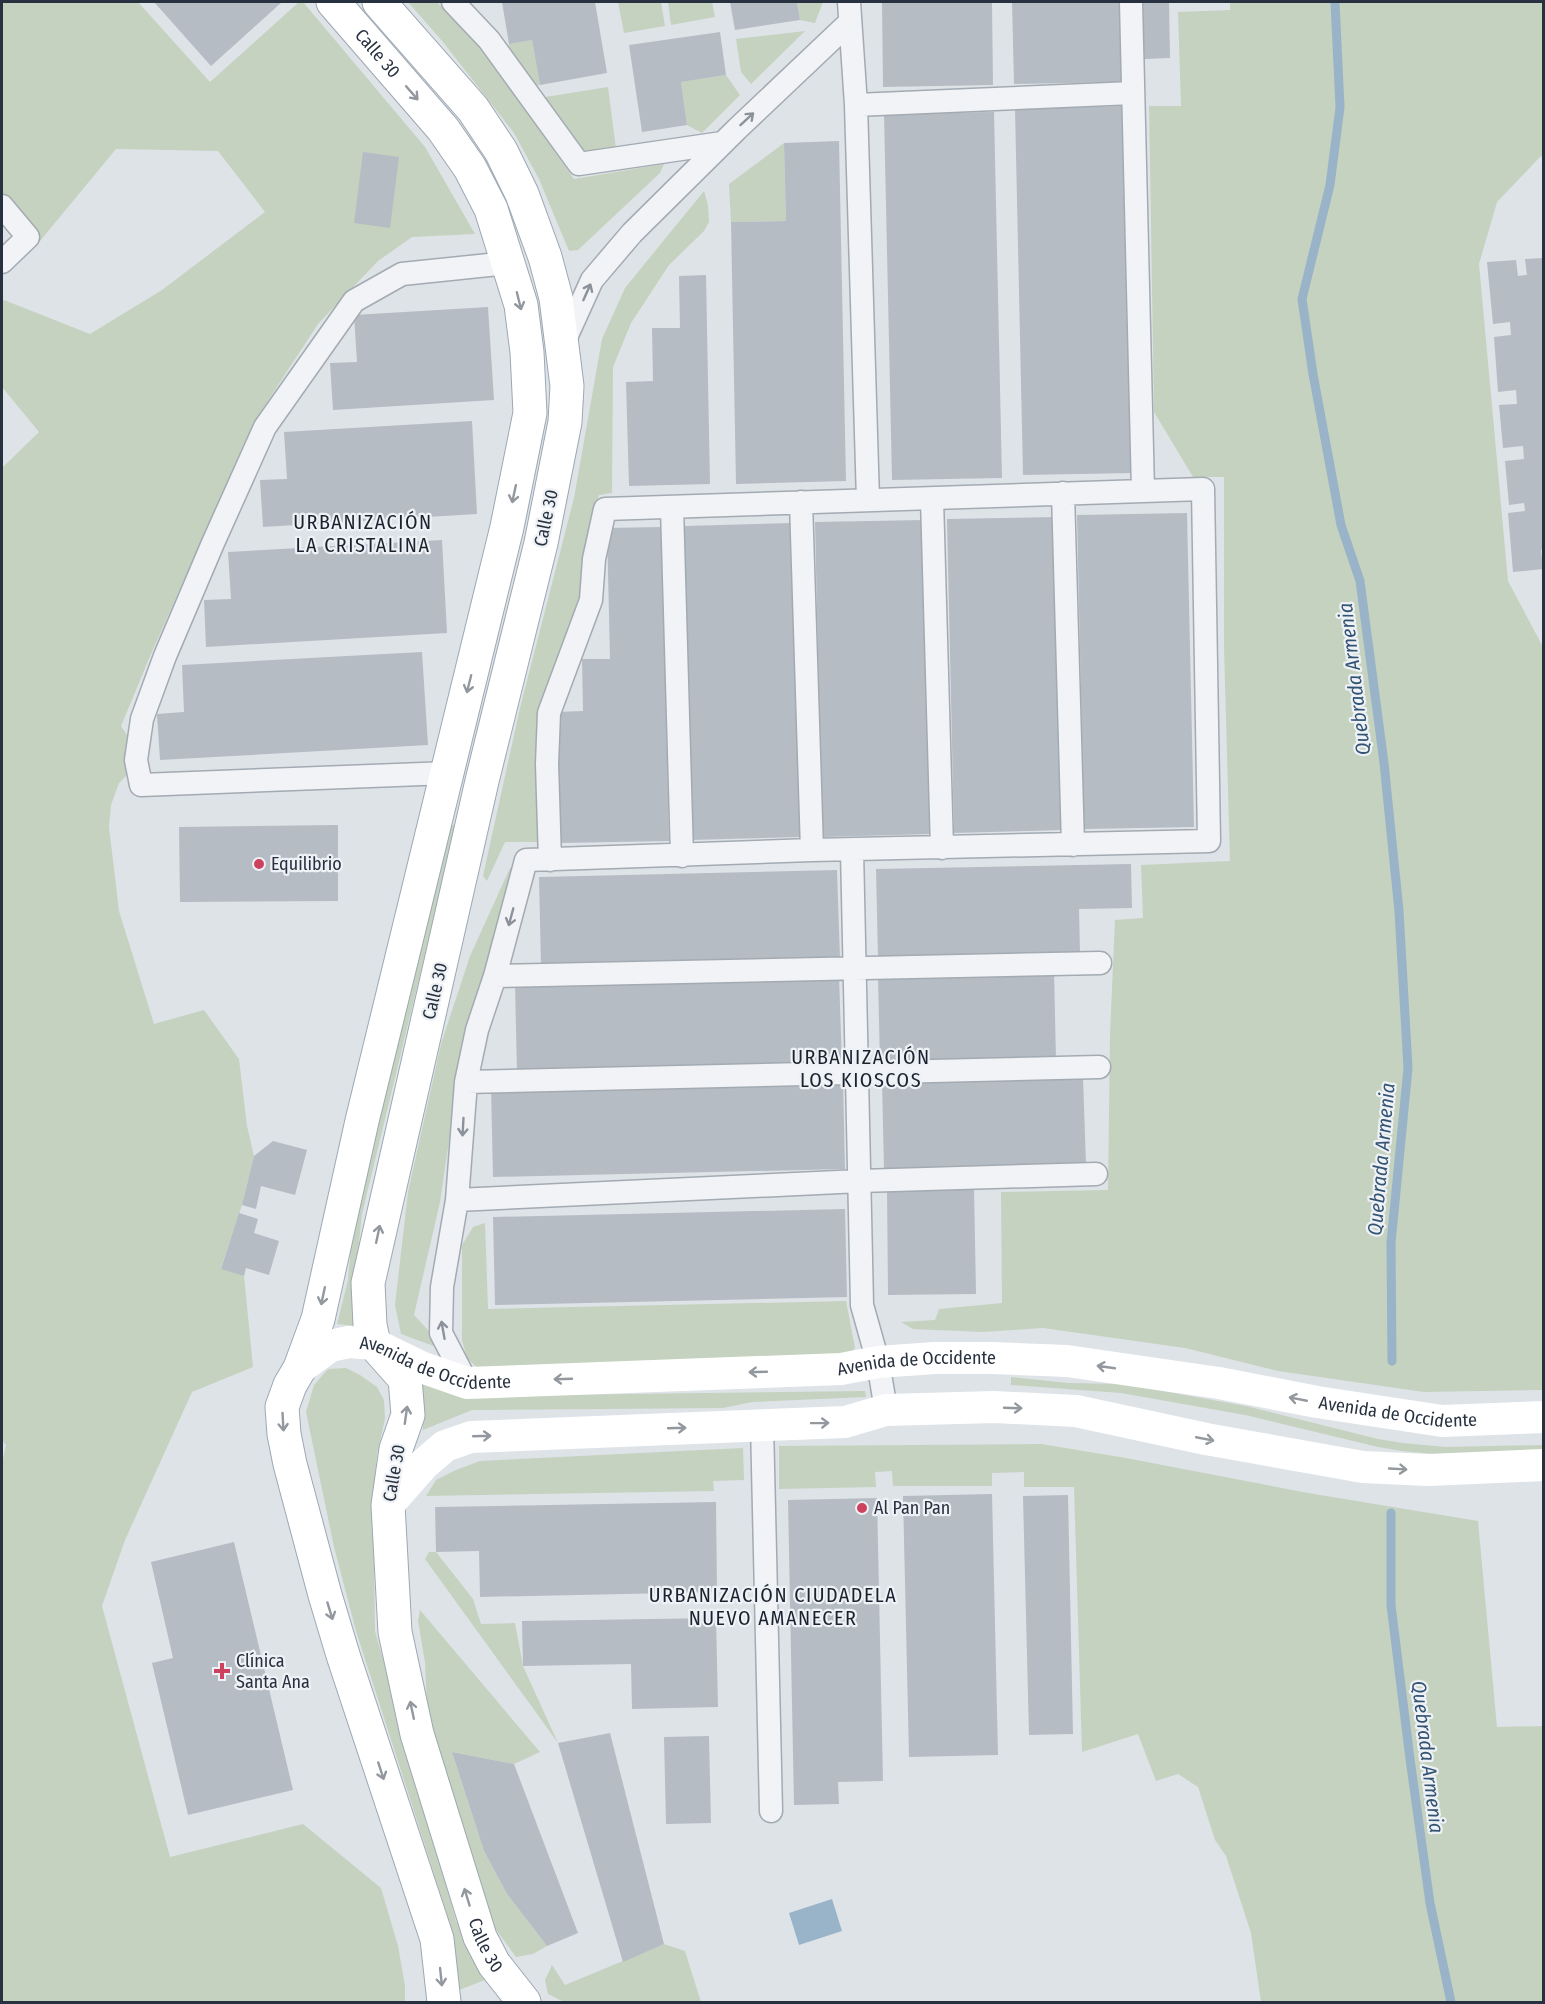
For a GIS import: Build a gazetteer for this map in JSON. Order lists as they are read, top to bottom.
{
  "streets": {
    "main road": ["Calle 30", "Avenida de Occidente"]
  },
  "crossings": [
    ["Calle 30", "Avenida de Occidente"]
  ],
  "districts": ["URBANIZACIÓN LA CRISTALINA", "URBANIZACIÓN LOS KIOSCOS", "URBANIZACIÓN CIUDADELA NUEVO AMANECER"],
  "water": ["Quebrada Armenia"],
  "places": {
    "other": ["Equilibrio", "Al Pan Pan"],
    "health": ["Clínica Santa Ana"]
  }
}
